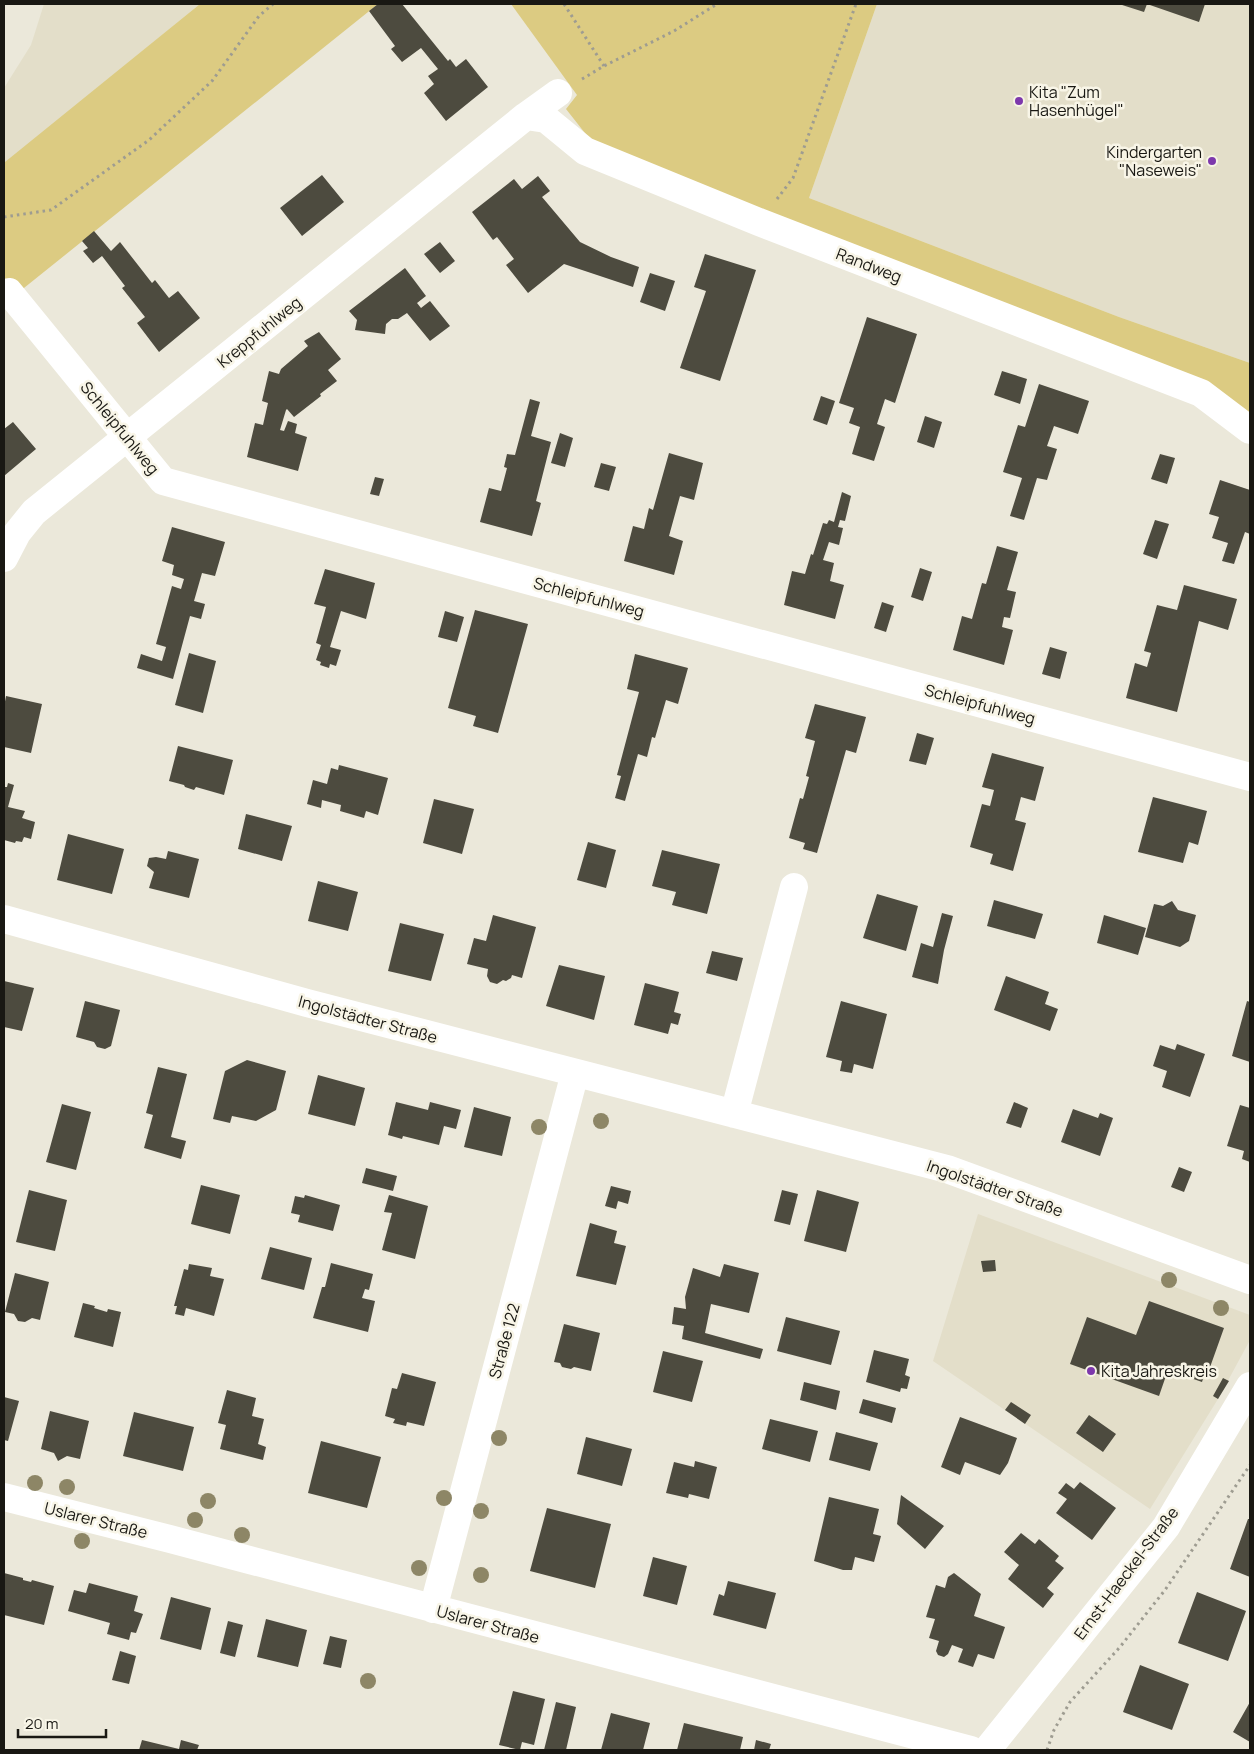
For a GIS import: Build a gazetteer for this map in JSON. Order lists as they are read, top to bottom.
{
  "streets": {
    "street": [
      "Randweg",
      "Kreppfuhlweg",
      "Schleipfuhlweg",
      "Ingolstädter Straße",
      "Straße 122",
      "Uslarer Straße",
      "Ernst-Haeckel-Straße"
    ]
  },
  "crossings": [
    ["Randweg", "Kreppfuhlweg"],
    ["Kreppfuhlweg", "Schleipfuhlweg"],
    ["Ingolstädter Straße", "Straße 122"],
    ["Straße 122", "Uslarer Straße"]
  ],
  "places": ["Kita \"Zum Hasenhügel\"", "Kindergarten \"Naseweis\"", "Kita Jahreskreis"],
  "scale_bar": "20 m"
}
